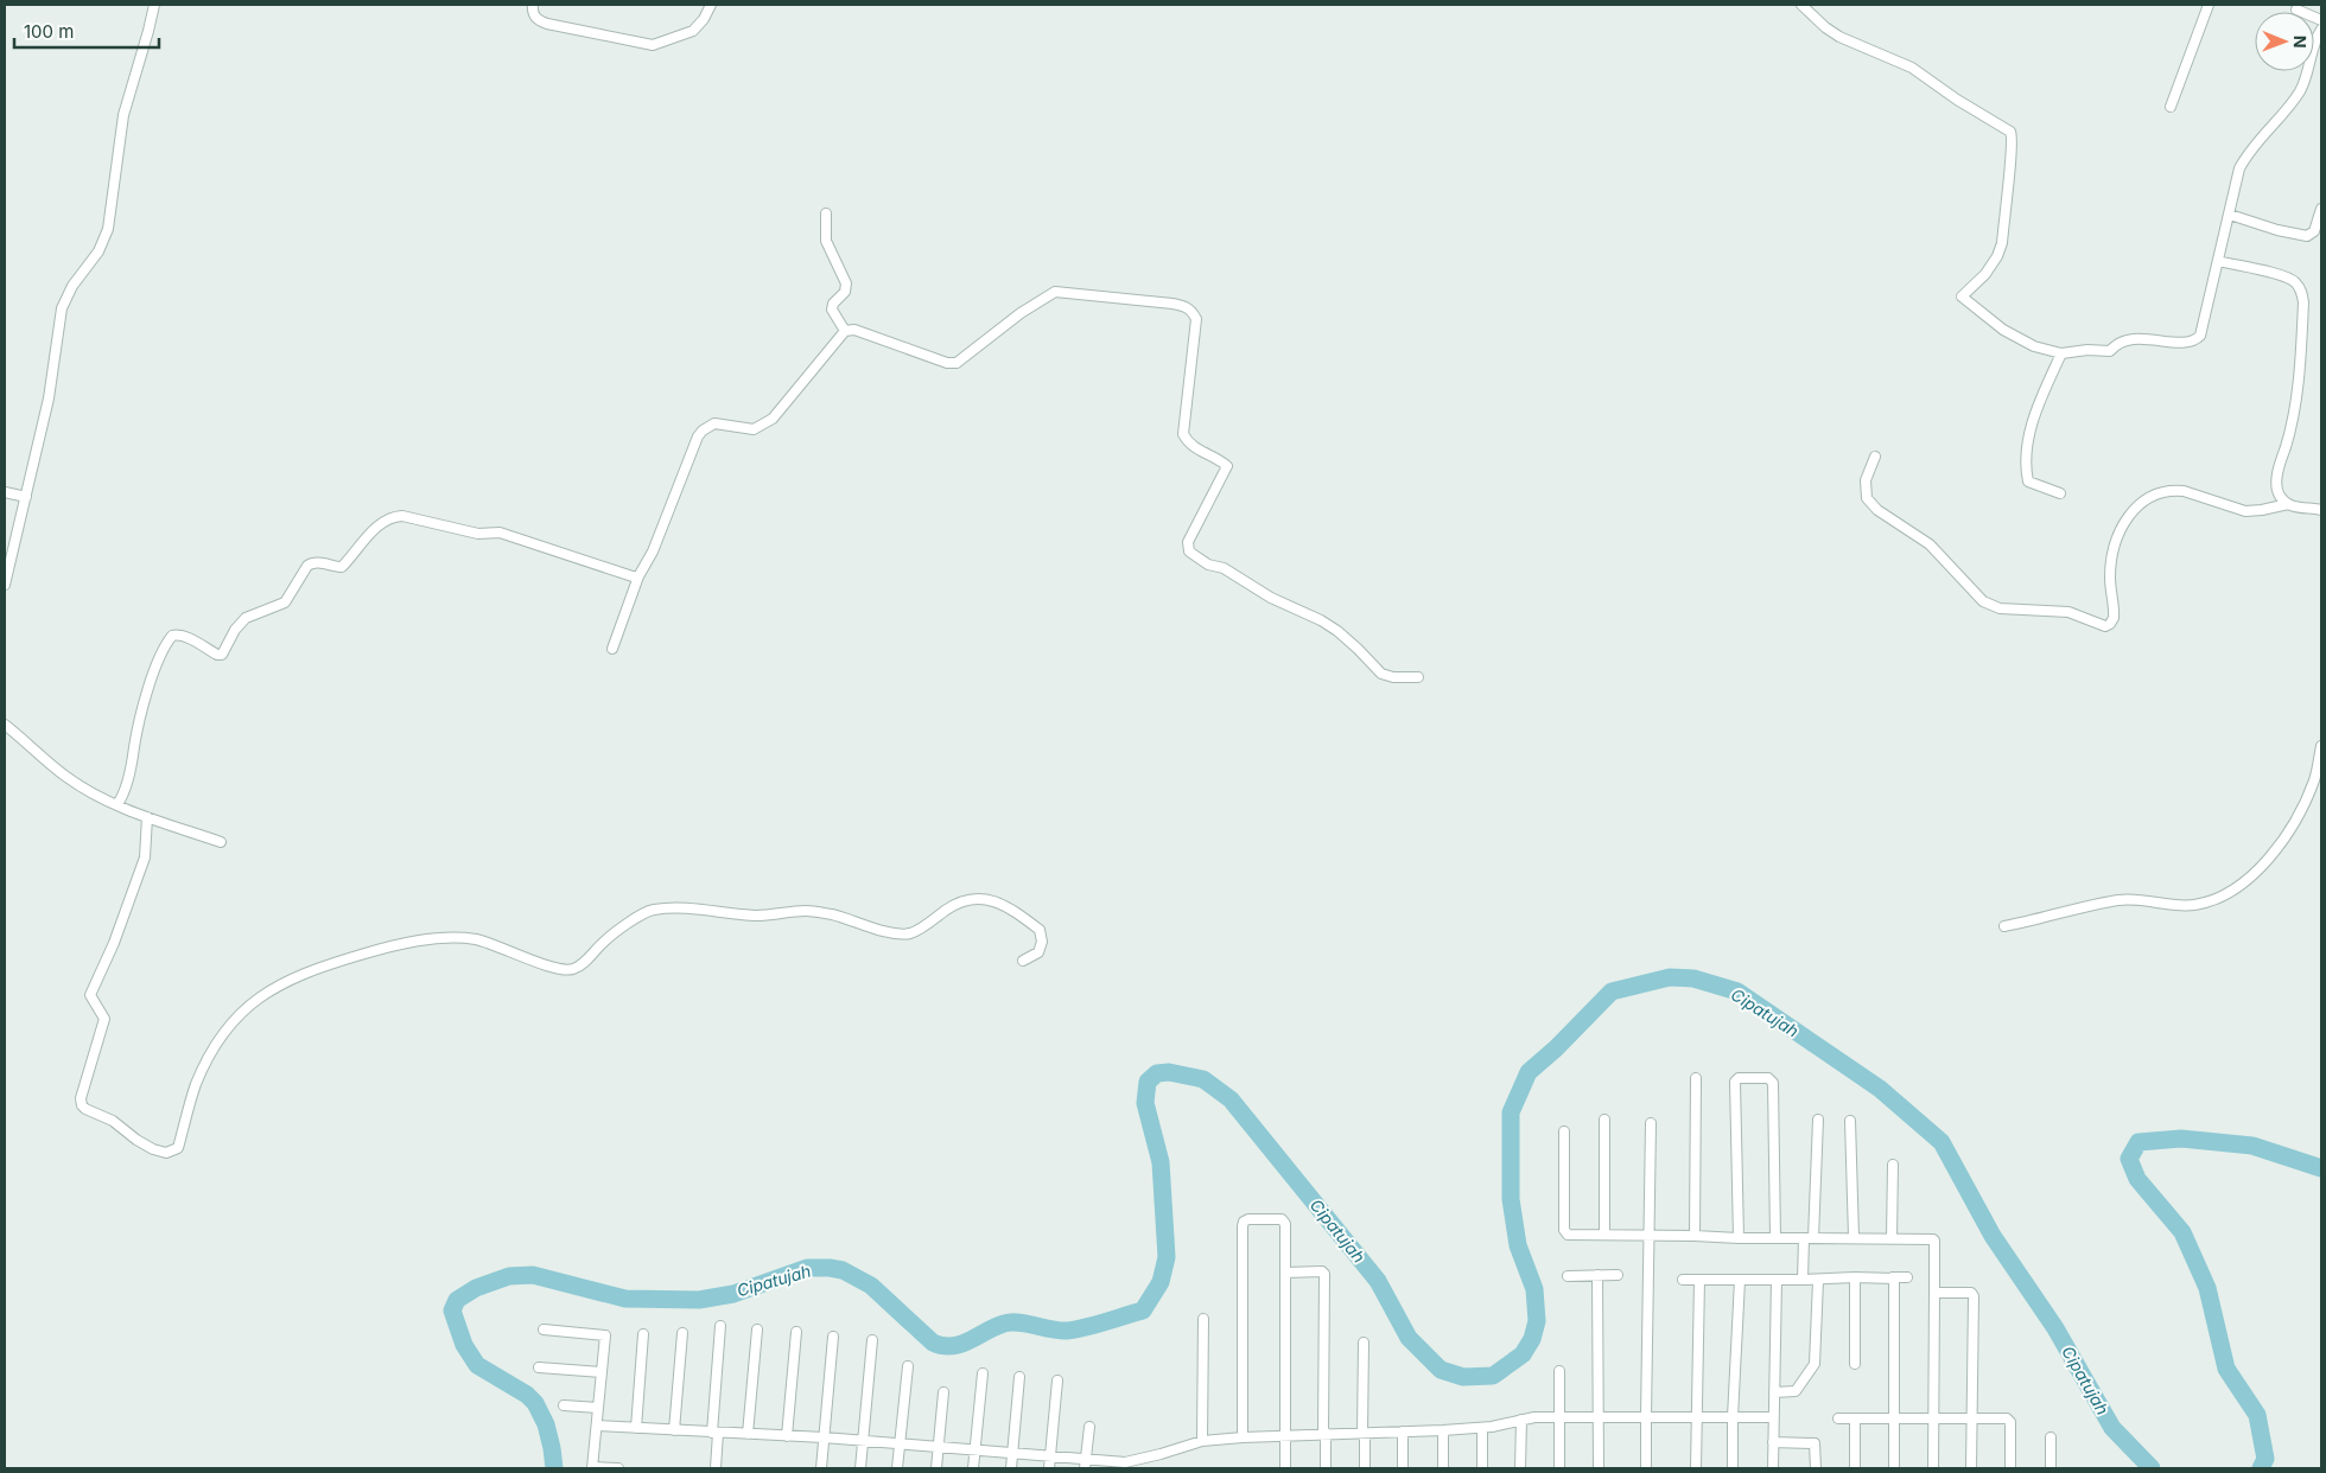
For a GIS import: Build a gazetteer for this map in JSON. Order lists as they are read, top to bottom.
{
  "water": ["Cipatujah"],
  "scale_bar": "100 m",
  "north": "right"
}
